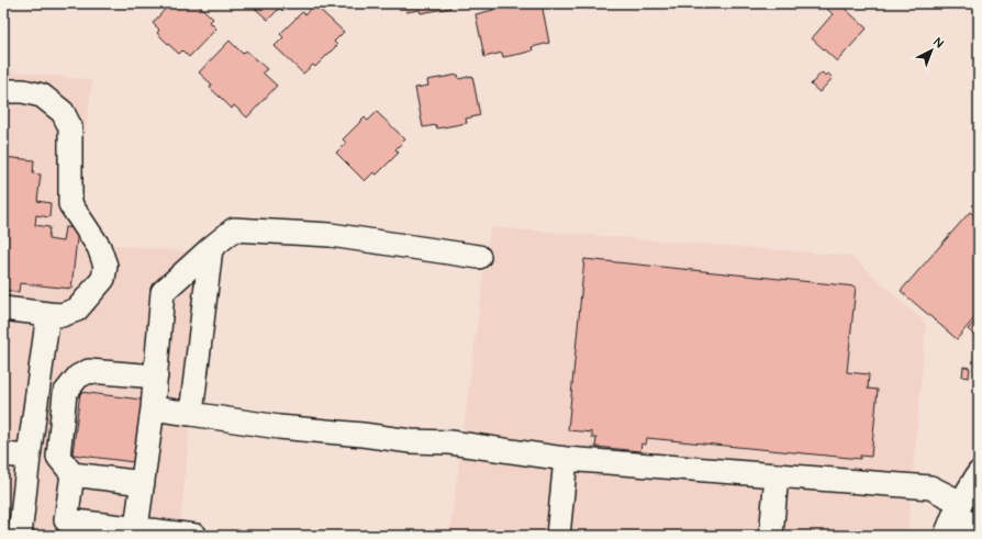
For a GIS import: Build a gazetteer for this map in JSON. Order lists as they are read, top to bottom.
{
  "north": "top right"
}
